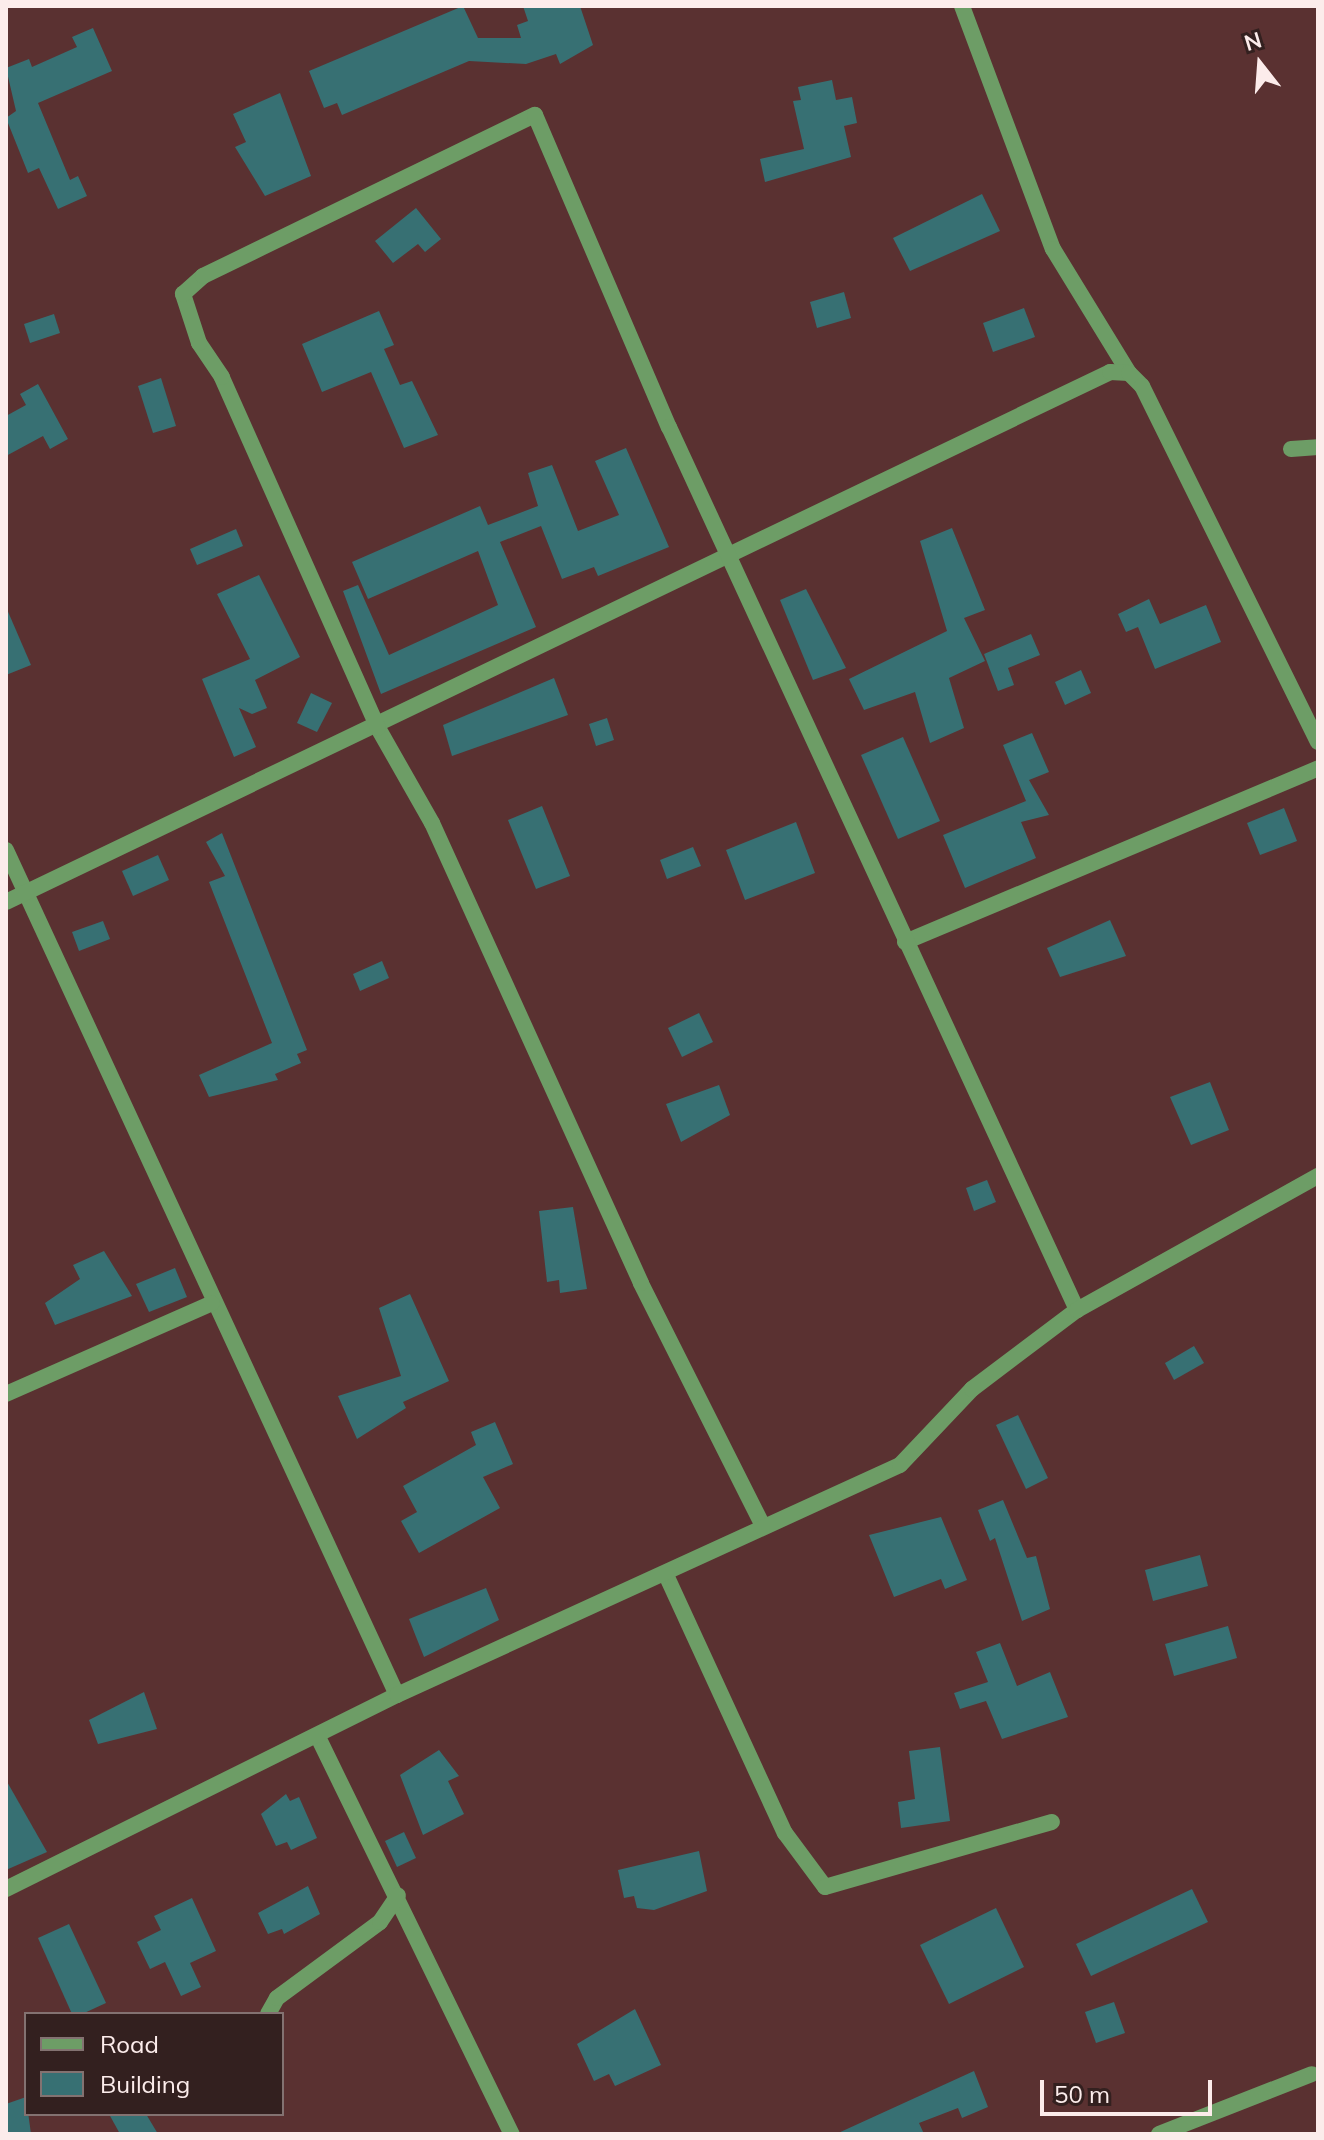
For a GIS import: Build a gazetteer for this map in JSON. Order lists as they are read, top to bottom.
{
  "legend": ["Road", "Building"],
  "scale_bar": "50 m",
  "north": "top"
}
